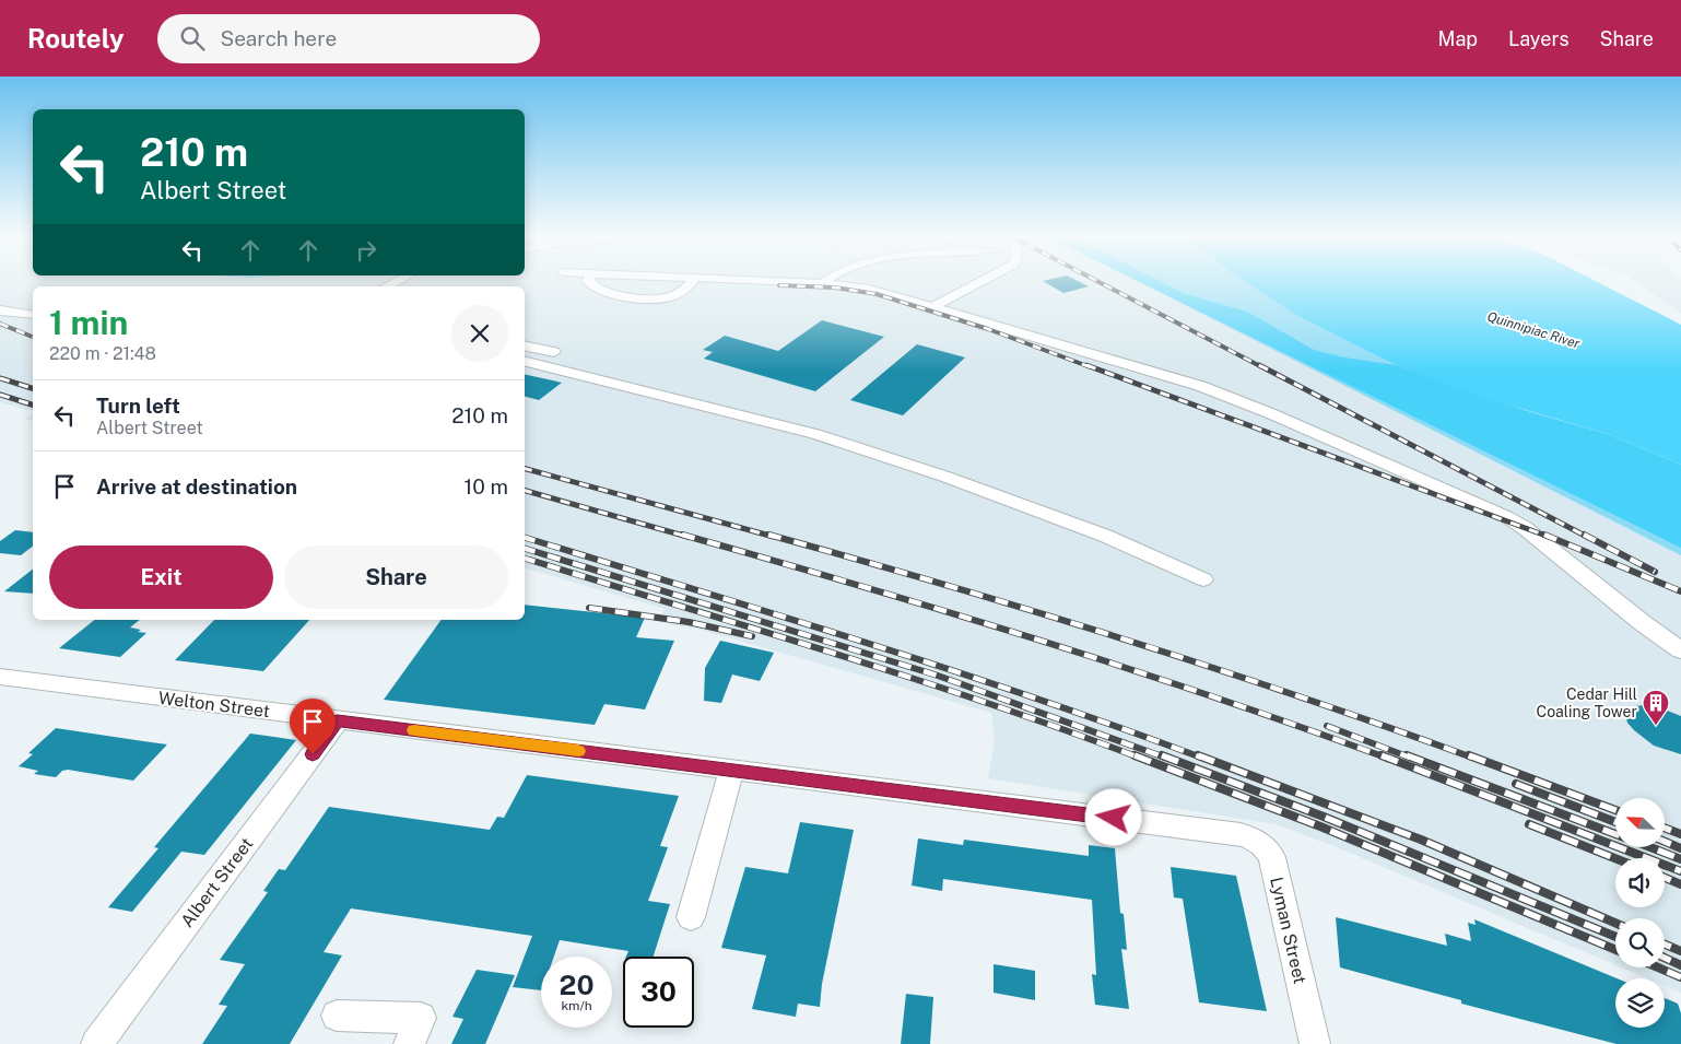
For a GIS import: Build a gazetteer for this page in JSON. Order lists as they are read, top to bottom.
{
  "streets": {
    "street": ["Welton Street", "Albert Street", "Lyman Street"]
  },
  "crossings": [
    ["Welton Street", "Albert Street"],
    ["Welton Street", "Lyman Street"]
  ],
  "water": ["Quinnipiac River"],
  "places": {
    "building": ["Cedar Hill Coaling Tower"]
  },
  "north": "top left",
  "page": {
    "header": "Routely",
    "search": "Search here",
    "nav": ["Map", "Layers", "Share"],
    "turn": ["210 m", "Albert Street"],
    "heading": ["1 min", "220 m · 21:48"],
    "list": [
      {
        "name": "Turn left",
        "note": "Albert Street",
        "value": "210 m"
      },
      {
        "name": "Arrive at destination",
        "value": "10 m"
      }
    ],
    "buttons": ["Exit", "Share"],
    "speed": "20 km/h",
    "limit": "30"
  }
}
